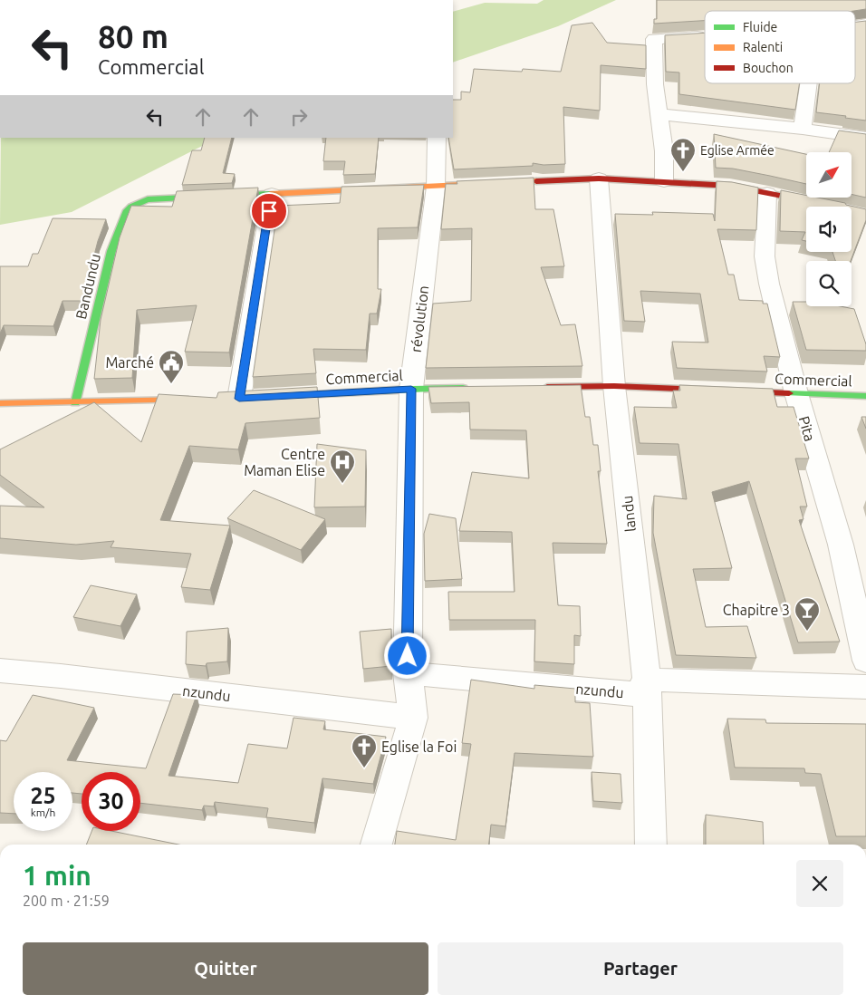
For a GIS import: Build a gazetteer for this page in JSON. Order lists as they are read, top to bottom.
{
  "streets": {
    "street": [
      "Bandundu",
      "révolution",
      "Commercial",
      "Pita",
      "landu",
      "nzundu"
    ]
  },
  "crossings": [
    ["Bandundu", "révolution"],
    ["Bandundu", "Pita"],
    ["Bandundu", "landu"],
    ["révolution", "Commercial"],
    ["révolution", "nzundu"],
    ["Commercial", "Pita"],
    ["Commercial", "landu"],
    ["landu", "nzundu"]
  ],
  "places": {
    "church": ["Eglise Armée", "Eglise la Foi"],
    "public building": ["Marché"],
    "hospital": ["Centre Maman Elise"],
    "bar": ["Chapitre 3"]
  },
  "legend": ["Fluide", "Ralenti", "Bouchon"],
  "north": "top right",
  "page": {
    "turn": ["80 m", "Commercial"],
    "speed": "25 km/h",
    "limit": "30",
    "heading": ["1 min", "200 m · 21:59"],
    "buttons": ["Quitter", "Partager"]
  }
}
